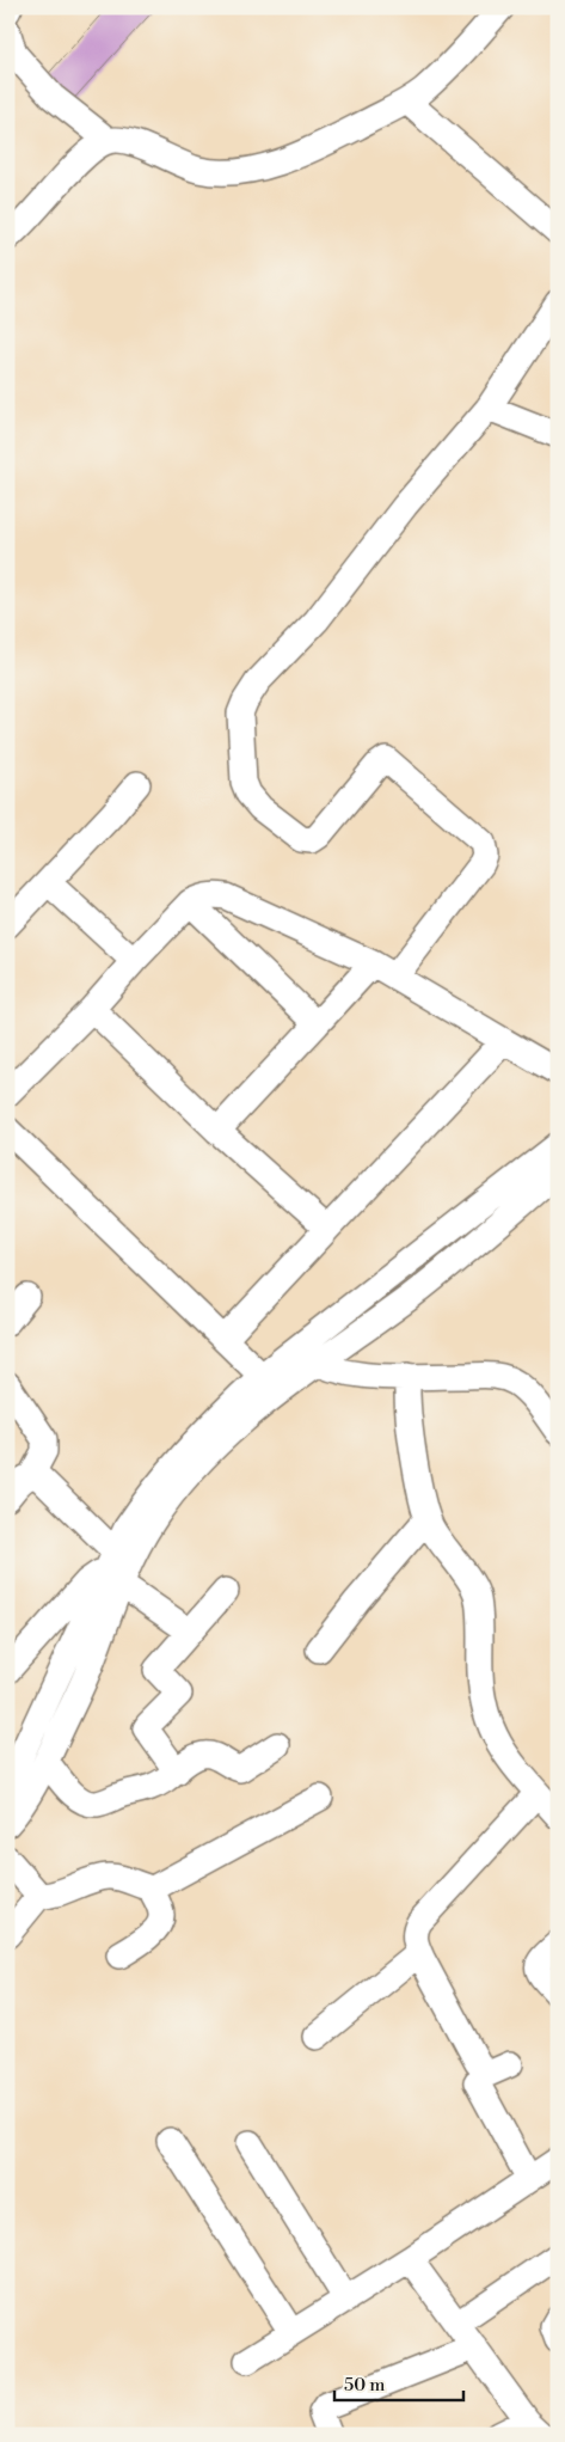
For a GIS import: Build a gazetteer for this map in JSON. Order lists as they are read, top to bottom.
{
  "scale_bar": "50 m"
}
